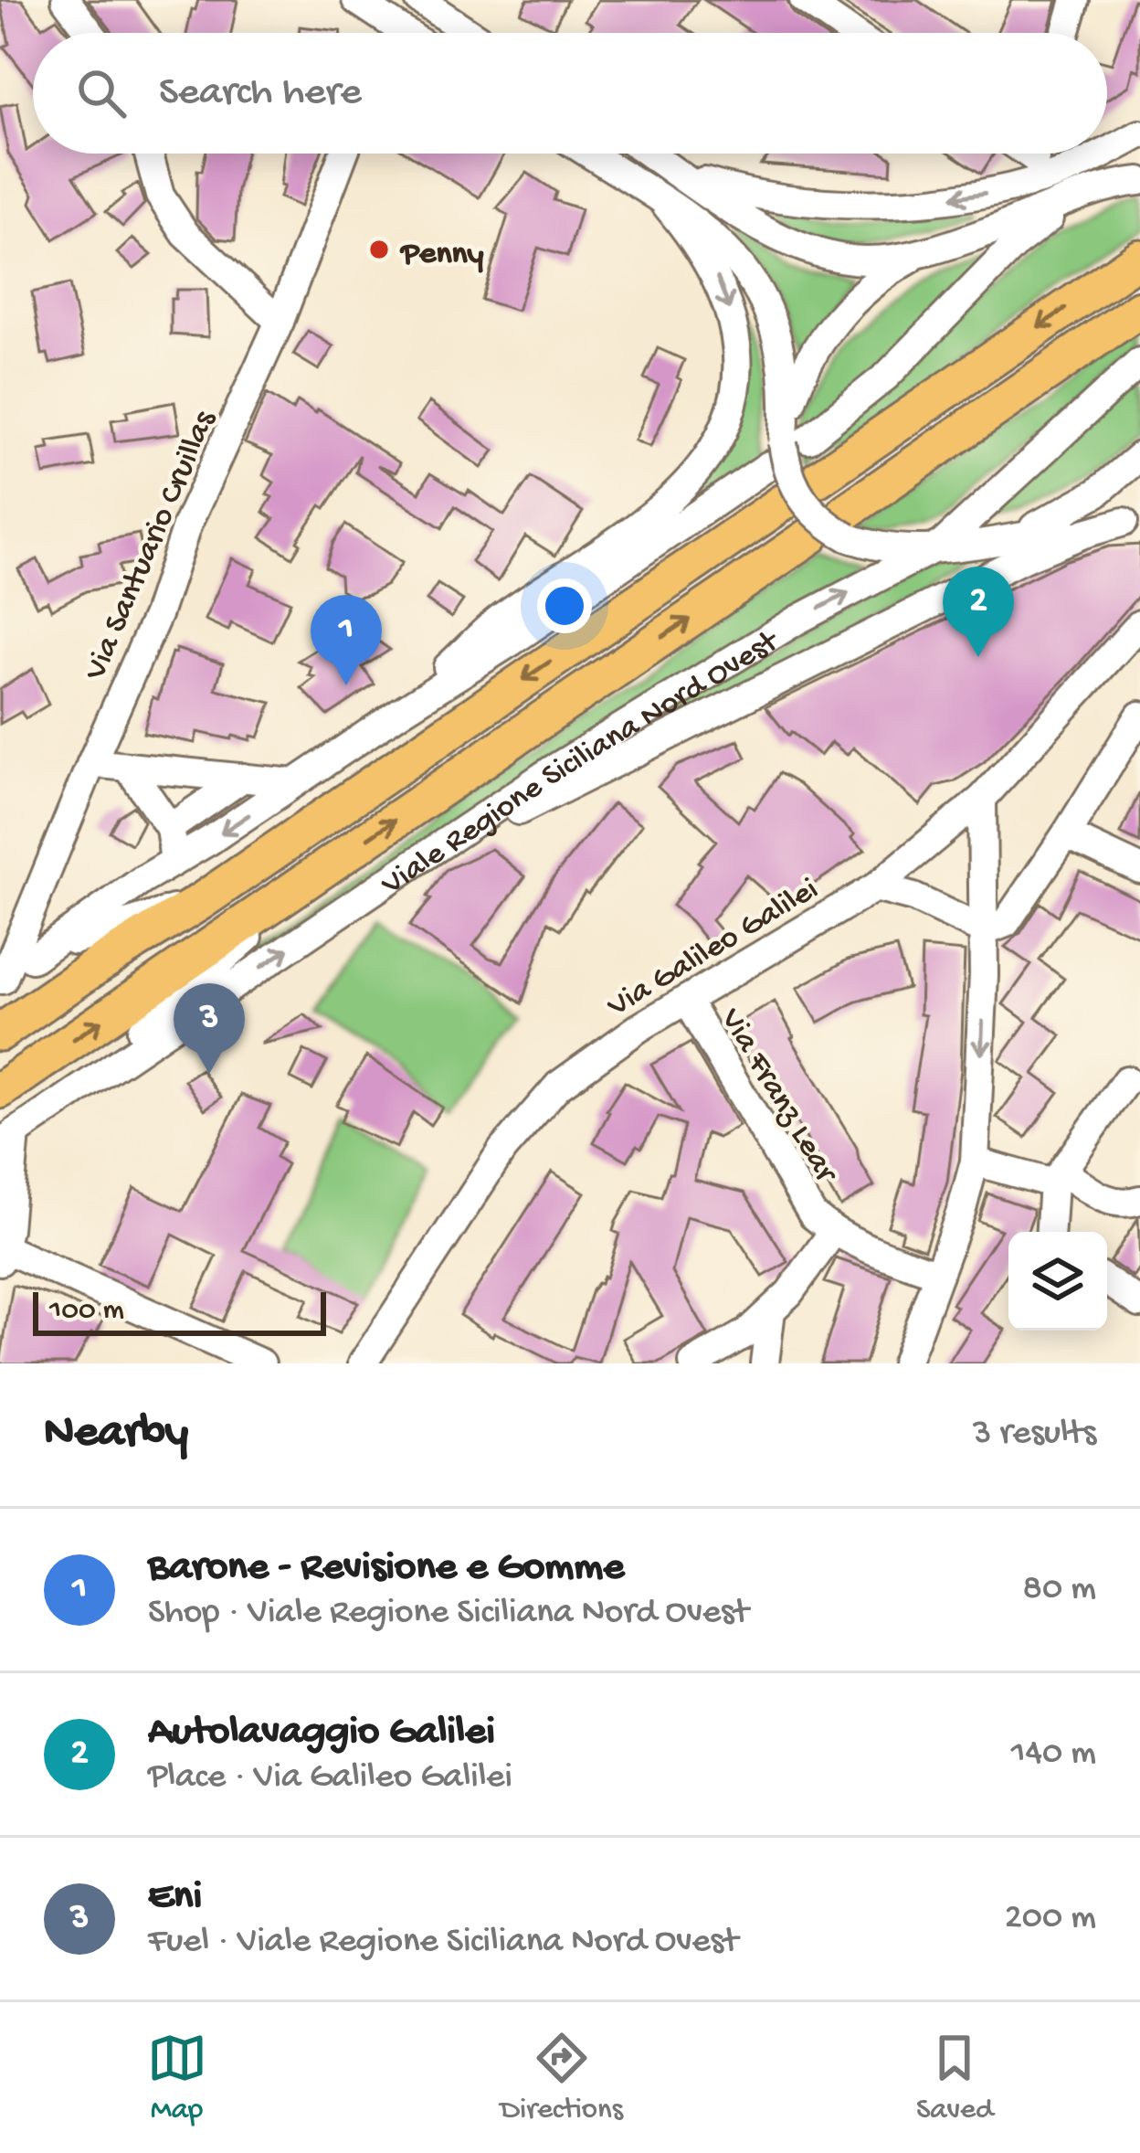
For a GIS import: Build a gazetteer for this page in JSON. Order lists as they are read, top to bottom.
{
  "streets": {
    "main road": ["Viale Regione Siciliana Nord Ovest"],
    "street": ["Via Santuario Cruillas", "Via Galileo Galilei", "Via Franz Lear"]
  },
  "crossings": [
    ["Via Galileo Galilei", "Via Franz Lear"]
  ],
  "places": ["Penny"],
  "scale_bar": "100 m",
  "page": {
    "search": "Search here",
    "pins": ["2", "1", "3"],
    "scale": "100 m",
    "heading": ["Nearby", "3 results"],
    "list": [
      {
        "mark": "1",
        "name": "Barone - Revisione e Gomme",
        "note": "Shop · Viale Regione Siciliana Nord Ovest",
        "value": "80 m"
      },
      {
        "mark": "2",
        "name": "Autolavaggio Galilei",
        "note": "Place · Via Galileo Galilei",
        "value": "140 m"
      },
      {
        "mark": "3",
        "name": "Eni",
        "note": "Fuel · Viale Regione Siciliana Nord Ovest",
        "value": "200 m"
      }
    ],
    "nav": ["Map", "Directions", "Saved"]
  }
}
